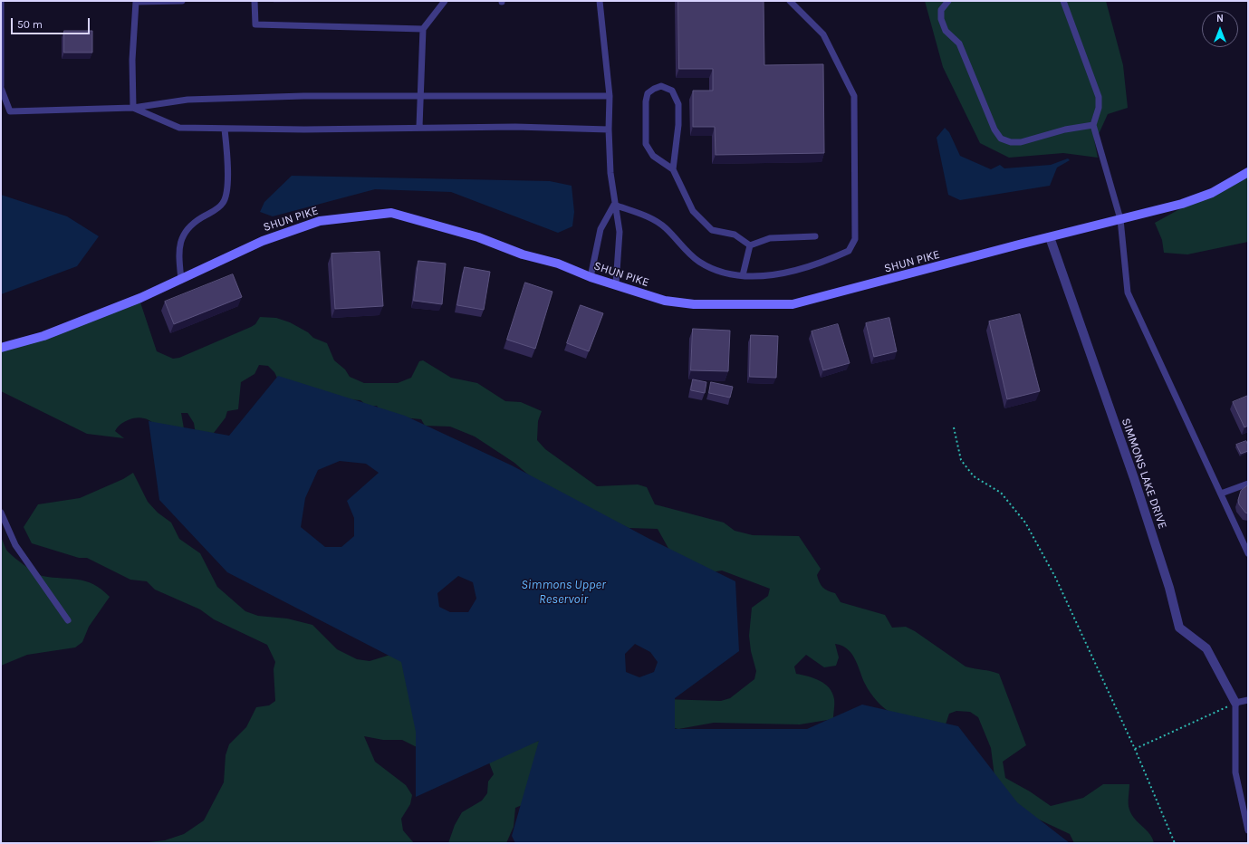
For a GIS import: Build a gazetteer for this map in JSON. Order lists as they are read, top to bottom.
{
  "streets": {
    "main road": ["SHUN PIKE"],
    "street": ["SIMMONS LAKE DRIVE"]
  },
  "crossings": [
    ["SHUN PIKE", "SIMMONS LAKE DRIVE"]
  ],
  "water": ["Simmons Upper Reservoir"],
  "scale_bar": "50 m",
  "north": "top"
}
